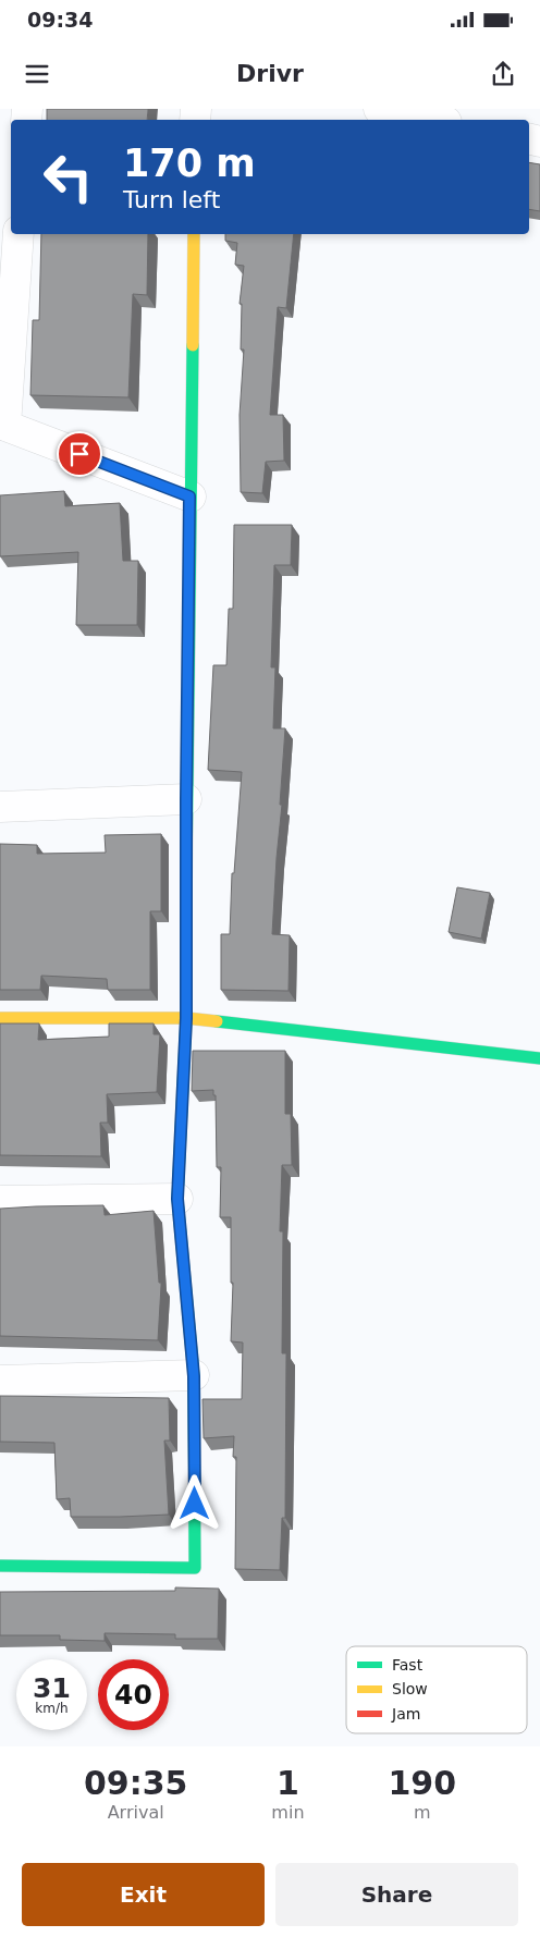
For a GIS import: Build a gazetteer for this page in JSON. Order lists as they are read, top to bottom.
{
  "legend": ["Fast", "Slow", "Jam"],
  "page": {
    "status": "09:34",
    "header": "Drivr",
    "turn": ["170 m", "Turn left"],
    "speed": "31 km/h",
    "limit": "40",
    "eta": [
      "09:35",
      "Arrival",
      "1",
      "min",
      "190",
      "m"
    ],
    "buttons": ["Exit", "Share"]
  }
}
